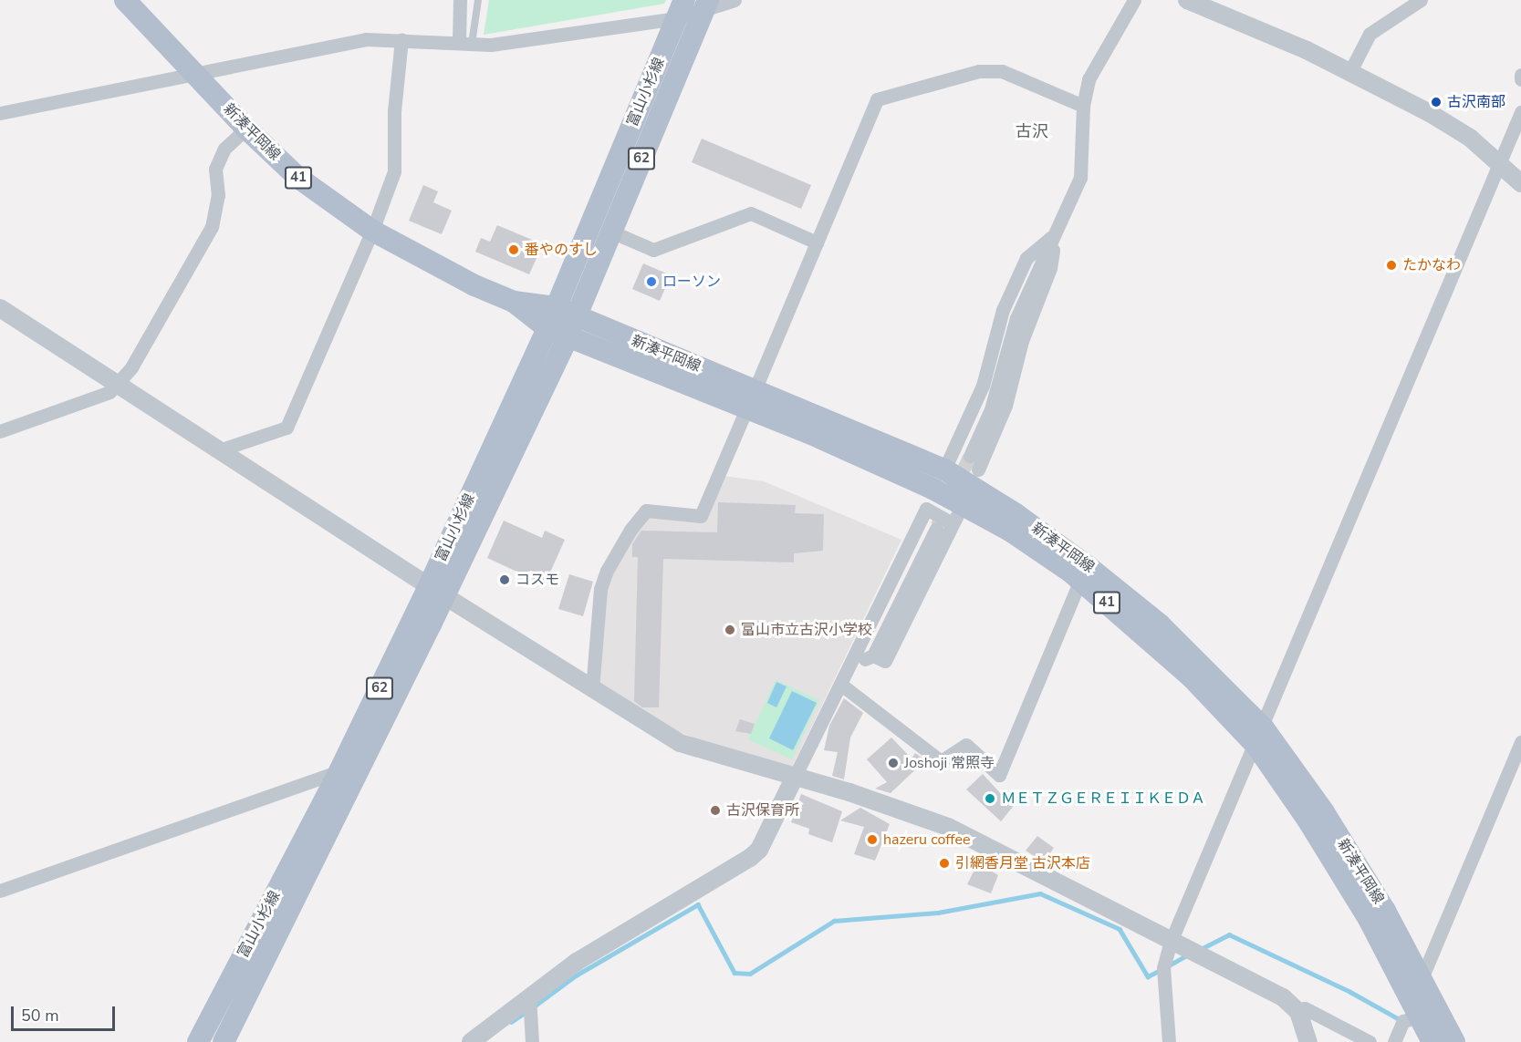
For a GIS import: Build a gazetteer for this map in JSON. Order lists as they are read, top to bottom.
{
  "streets": {
    "main road": [
      "富山小杉線",
      "新湊平岡線",
      "62",
      "41"
    ]
  },
  "crossings": [
    ["富山小杉線", "新湊平岡線"]
  ],
  "districts": ["古沢"],
  "places": [
    "古沢南部",
    "番やのすし",
    "たかなわ",
    "ローソン",
    "コスモ",
    "富山市立古沢小学校",
    "Joshoji 常照寺",
    "ＭＥＴＺＧＥＲＥＩＩＫＥＤＡ",
    "古沢保育所",
    "hazeru coffee",
    "引網香月堂 古沢本店"
  ],
  "scale_bar": "50 m"
}
